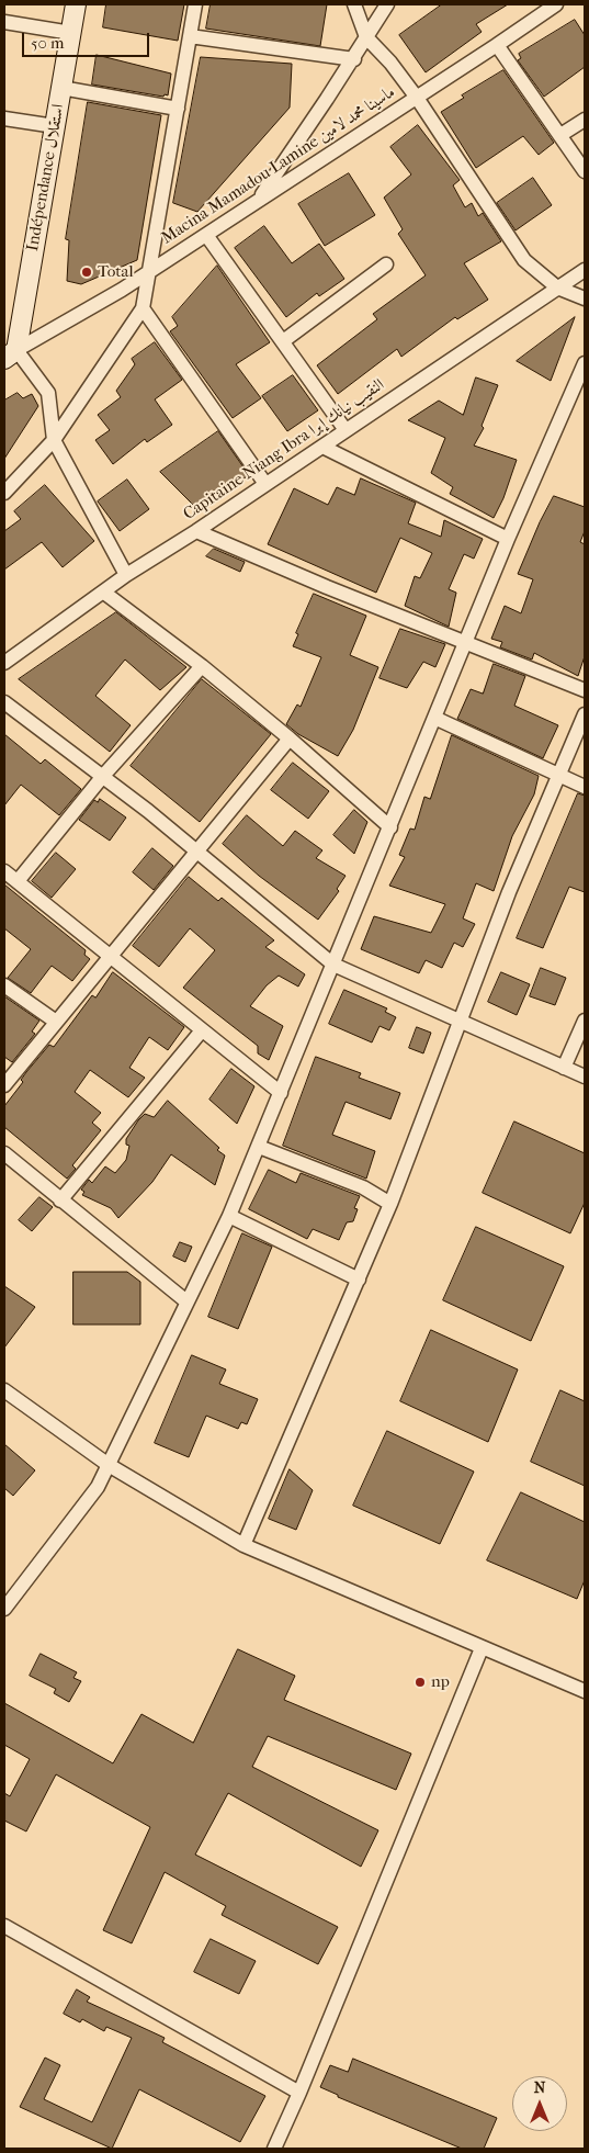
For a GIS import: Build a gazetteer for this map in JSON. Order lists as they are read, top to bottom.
{
  "streets": {
    "street": ["Macina Mamadou Lamine ماسينا محمد لامين", "Indépendance استقلال", "Capitaine Niang Ibra النقيب نيانك إبرا"]
  },
  "crossings": [
    ["Macina Mamadou Lamine ماسينا محمد لامين", "Indépendance استقلال"]
  ],
  "places": ["Total", "np"],
  "scale_bar": "50 m",
  "north": "top"
}
